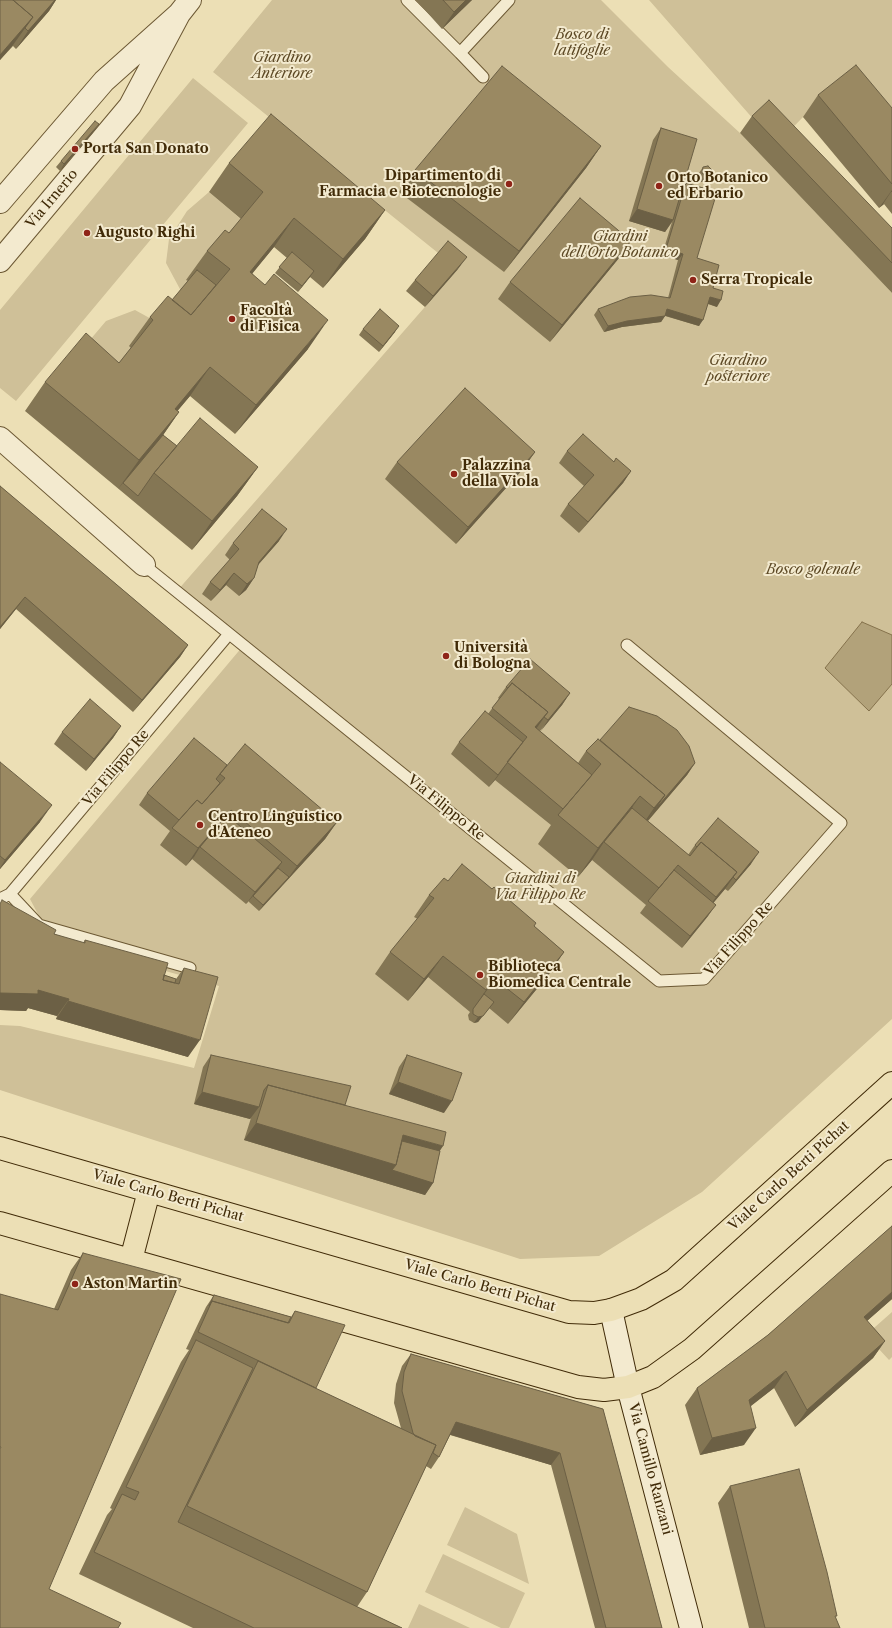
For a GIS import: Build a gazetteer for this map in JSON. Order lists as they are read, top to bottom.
{
  "streets": {
    "main road": ["Viale Carlo Berti Pichat"],
    "street": ["Via Irnerio", "Via Filippo Re", "Via Camillo Ranzani"]
  },
  "crossings": [
    ["Viale Carlo Berti Pichat", "Via Camillo Ranzani"]
  ],
  "parks": [
    "Bosco di latifoglie",
    "Giardino Anteriore",
    "Giardini dell'Orto Botanico",
    "Giardino posteriore",
    "Bosco golenale",
    "Giardini di Via Filippo Re"
  ],
  "places": [
    "Porta San Donato",
    "Dipartimento di Farmacia e Biotecnologie",
    "Orto Botanico ed Erbario",
    "Augusto Righi",
    "Serra Tropicale",
    "Facoltà di Fisica",
    "Palazzina della Viola",
    "Università di Bologna",
    "Centro Linguistico d'Ateneo",
    "Biblioteca Biomedica Centrale",
    "Aston Martin"
  ]
}
